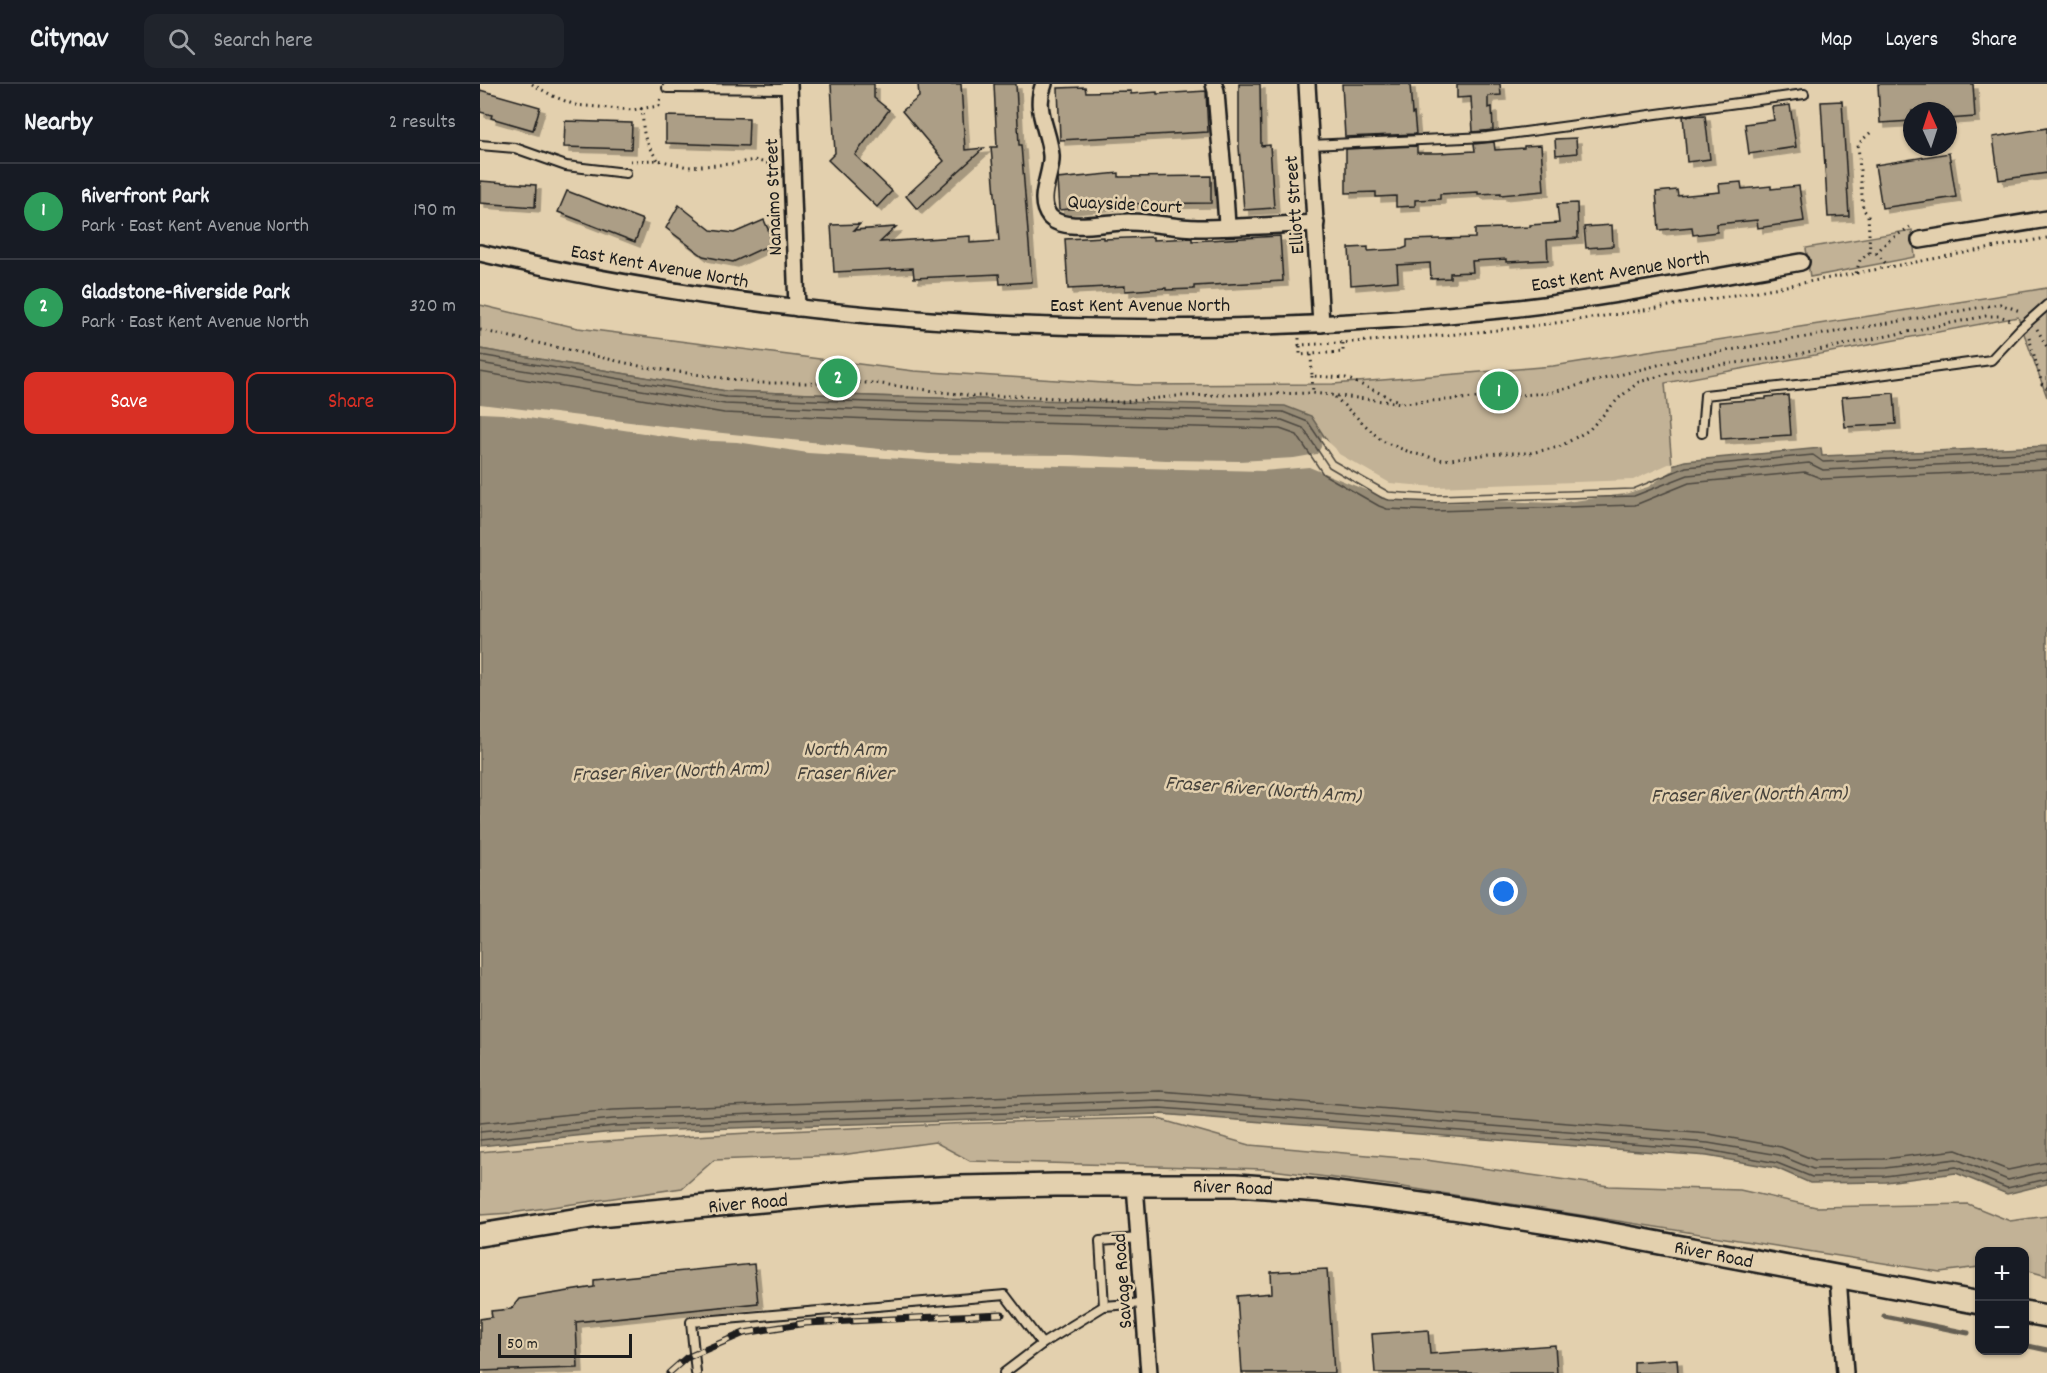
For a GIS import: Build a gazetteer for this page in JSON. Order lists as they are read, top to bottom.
{
  "streets": {
    "street": [
      "Nanaimo Street",
      "Quayside Court",
      "Elliott Street",
      "East Kent Avenue North",
      "River Road",
      "Savage Road"
    ]
  },
  "crossings": [
    ["Nanaimo Street", "East Kent Avenue North"],
    ["Quayside Court", "Elliott Street"],
    ["Elliott Street", "East Kent Avenue North"],
    ["River Road", "Savage Road"]
  ],
  "water": ["North Arm Fraser River", "Fraser River (North Arm)"],
  "scale_bar": "50 m",
  "north": "top",
  "page": {
    "header": "Citynav",
    "search": "Search here",
    "nav": ["Map", "Layers", "Share"],
    "heading": ["Nearby", "2 results"],
    "list": [
      {
        "mark": "1",
        "name": "Riverfront Park",
        "note": "Park · East Kent Avenue North",
        "value": "190 m"
      },
      {
        "mark": "2",
        "name": "Gladstone-Riverside Park",
        "note": "Park · East Kent Avenue North",
        "value": "320 m"
      }
    ],
    "buttons": ["Save", "Share"],
    "pins": ["2", "1"],
    "map_buttons": ["+", "−"],
    "scale": "50 m"
  }
}
